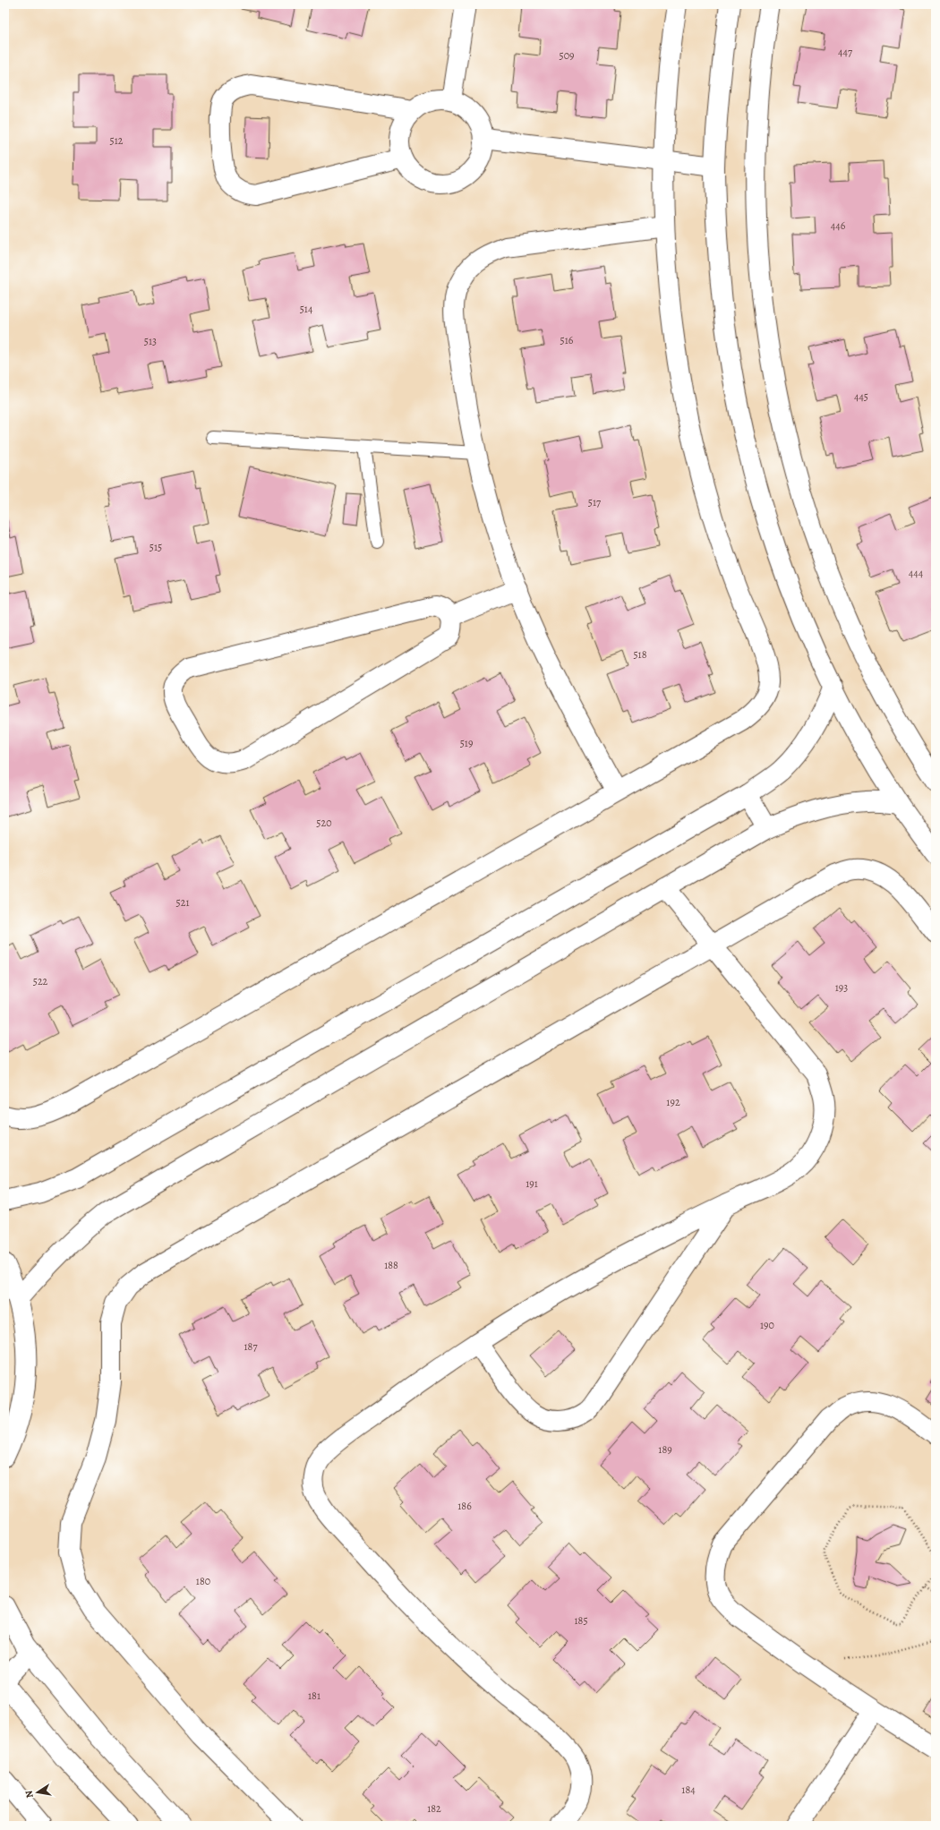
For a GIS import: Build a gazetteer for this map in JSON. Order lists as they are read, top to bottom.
{
  "house_numbers": [
    "447",
    "509",
    "512",
    "446",
    "514",
    "516",
    "513",
    "445",
    "517",
    "515",
    "444",
    "518",
    "519",
    "520",
    "521",
    "522",
    "193",
    "192",
    "191",
    "188",
    "190",
    "187",
    "189",
    "186",
    "180",
    "185",
    "181",
    "184",
    "182"
  ],
  "north": "left"
}
